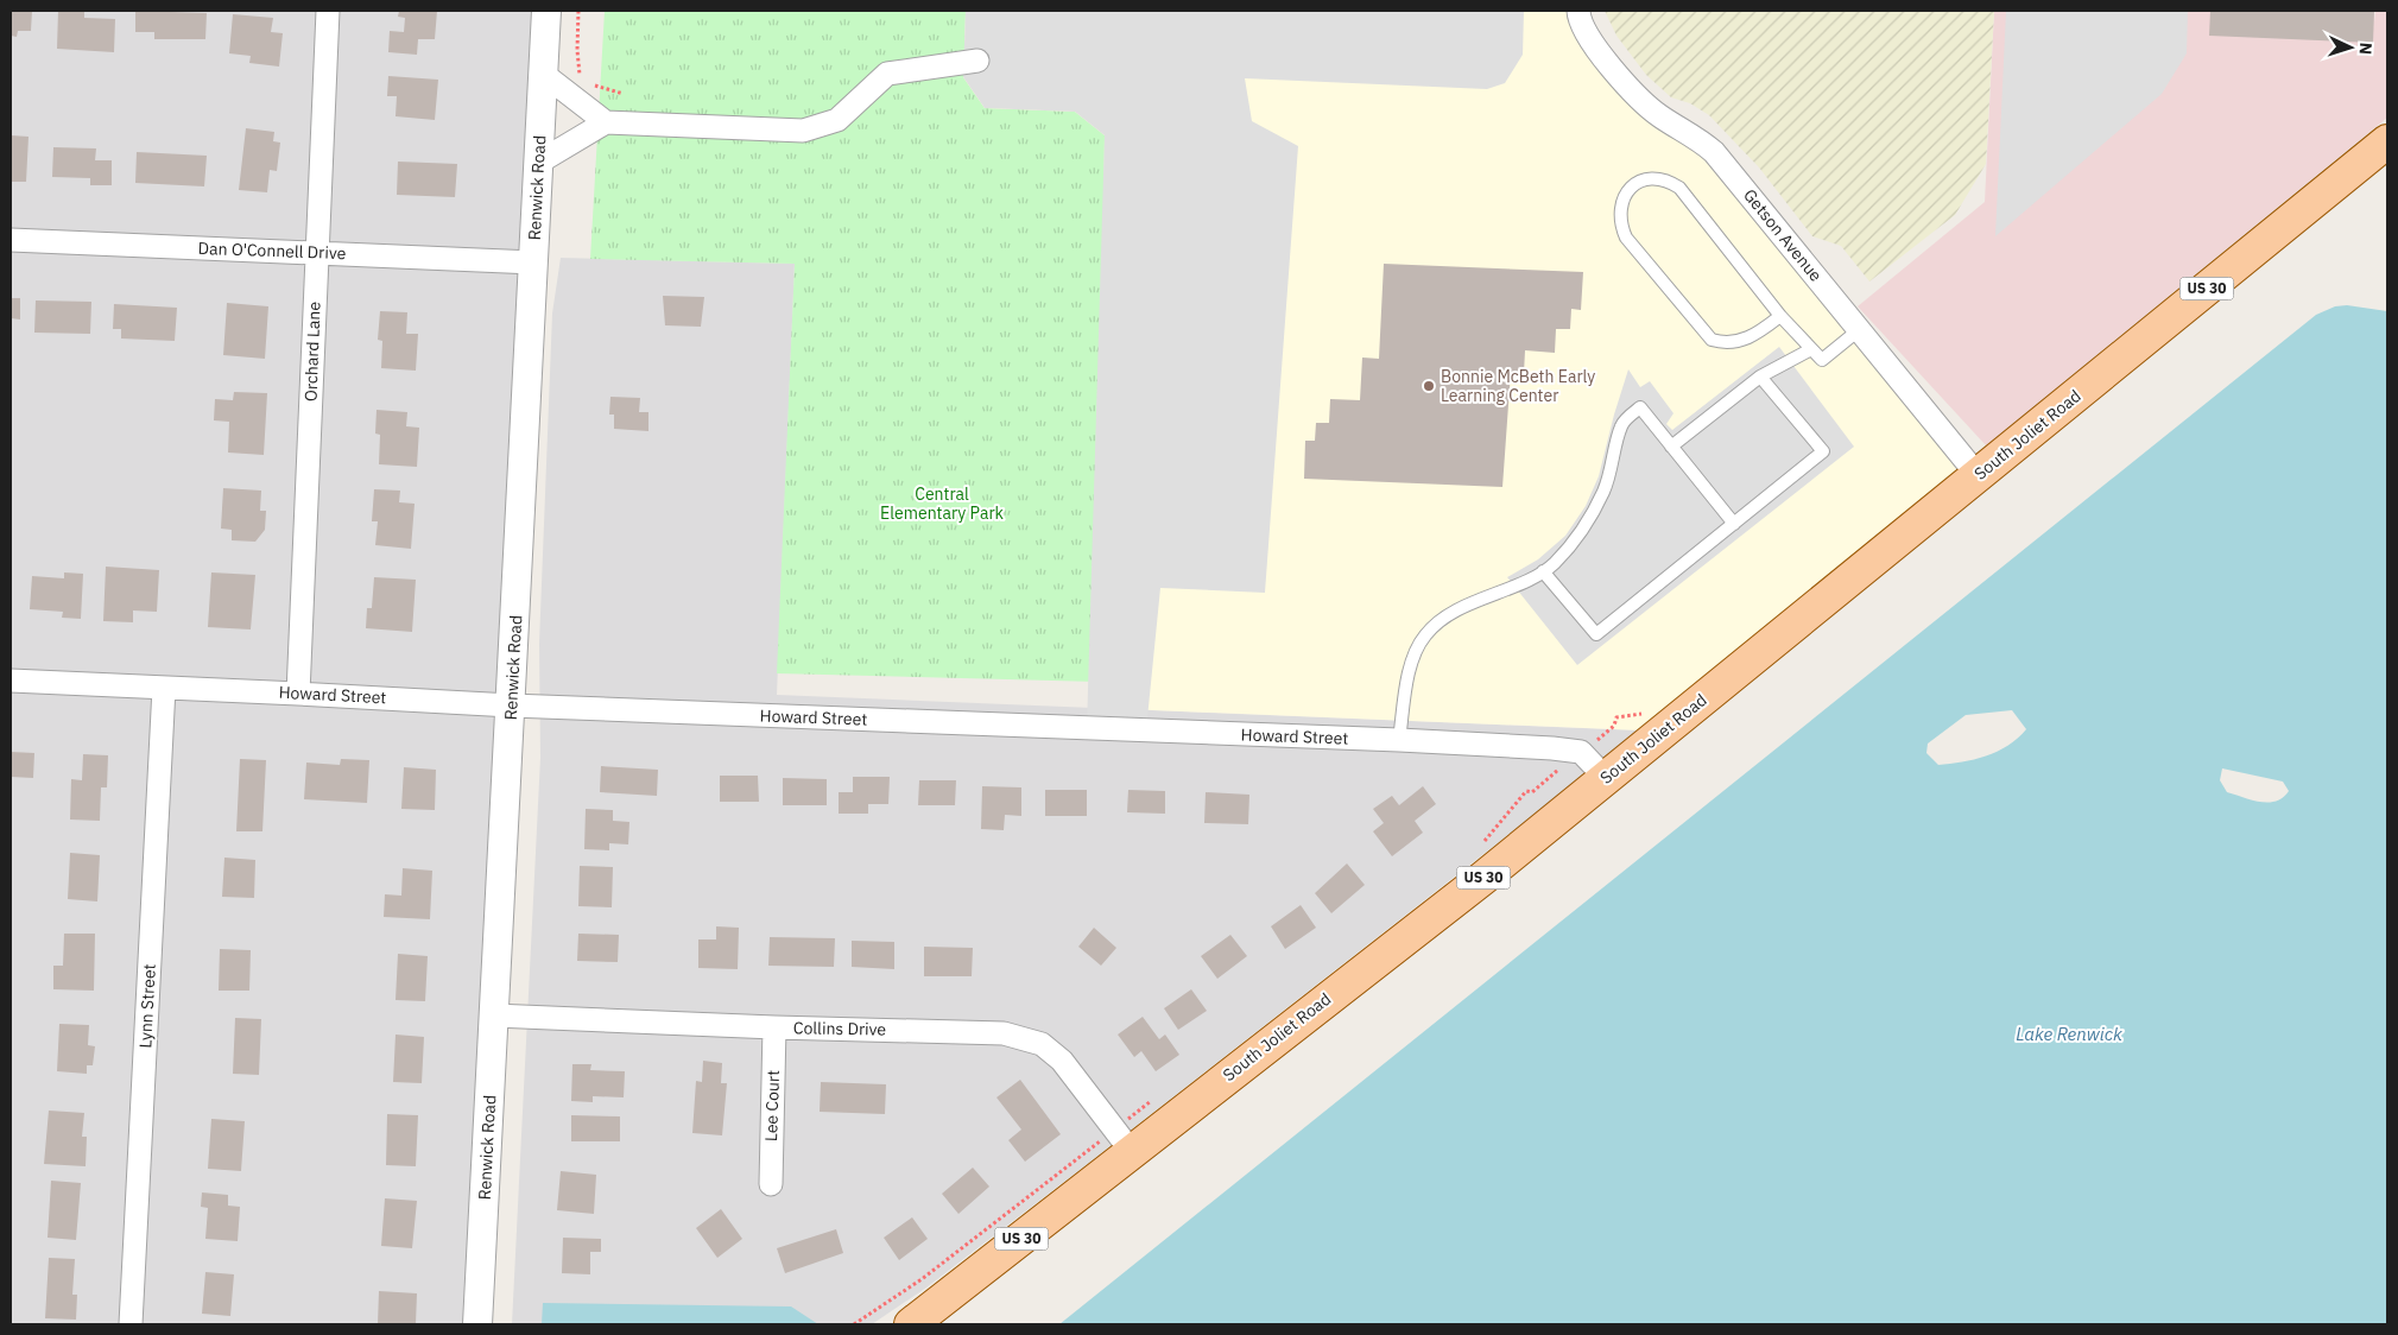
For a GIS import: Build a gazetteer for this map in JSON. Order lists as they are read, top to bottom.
{
  "streets": {
    "main road": ["US 30", "South Joliet Road"],
    "street": [
      "Renwick Road",
      "Getson Avenue",
      "Dan O'Connell Drive",
      "Orchard Lane",
      "Howard Street",
      "Lynn Street",
      "Collins Drive",
      "Lee Court"
    ]
  },
  "crossings": [
    ["Renwick Road", "Dan O'Connell Drive"],
    ["Renwick Road", "Howard Street"],
    ["Renwick Road", "Collins Drive"],
    ["Getson Avenue", "South Joliet Road"],
    ["Dan O'Connell Drive", "Orchard Lane"],
    ["Orchard Lane", "Howard Street"],
    ["South Joliet Road", "Howard Street"],
    ["South Joliet Road", "Collins Drive"],
    ["Howard Street", "Lynn Street"],
    ["Collins Drive", "Lee Court"]
  ],
  "water": ["Lake Renwick"],
  "parks": ["Central Elementary Park"],
  "places": ["Bonnie McBeth Early Learning Center"],
  "north": "right"
}
